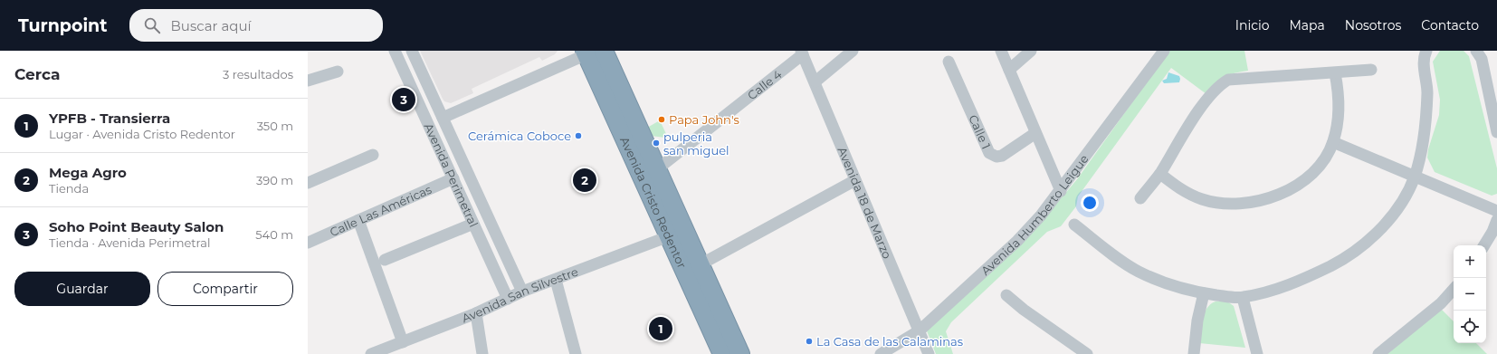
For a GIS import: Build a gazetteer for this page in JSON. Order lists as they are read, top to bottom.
{
  "streets": {
    "highway": ["Avenida Cristo Redentor"],
    "street": [
      "Calle 4",
      "Calle 1",
      "Avenida Perimetral",
      "Avenida 18 de Marzo",
      "Calle Las Américas",
      "Avenida Humberto Leigue",
      "Avenida San Silvestre"
    ]
  },
  "crossings": [
    ["Calle 4", "Avenida Cristo Redentor"],
    ["Calle 4", "Avenida 18 de Marzo"],
    ["Avenida Perimetral", "Calle Las Américas"],
    ["Avenida Perimetral", "Avenida San Silvestre"],
    ["Avenida Cristo Redentor", "Avenida San Silvestre"],
    ["Avenida 18 de Marzo", "Avenida Humberto Leigue"]
  ],
  "places": [
    "Papa John's",
    "Cerámica Coboce",
    "pulperia san miguel",
    "La Casa de las Calaminas"
  ],
  "page": {
    "header": "Turnpoint",
    "search": "Buscar aquí",
    "nav": [
      "Inicio",
      "Mapa",
      "Nosotros",
      "Contacto"
    ],
    "heading": ["Cerca", "3 resultados"],
    "pins": ["3", "2", "1"],
    "list": [
      {
        "mark": "1",
        "name": "YPFB - Transierra",
        "note": "Lugar · Avenida Cristo Redentor",
        "value": "350 m"
      },
      {
        "mark": "2",
        "name": "Mega Agro",
        "note": "Tienda",
        "value": "390 m"
      },
      {
        "mark": "3",
        "name": "Soho Point Beauty Salon",
        "note": "Tienda · Avenida Perimetral",
        "value": "540 m"
      }
    ],
    "map_buttons": ["+", "−"],
    "buttons": ["Guardar", "Compartir"]
  }
}
